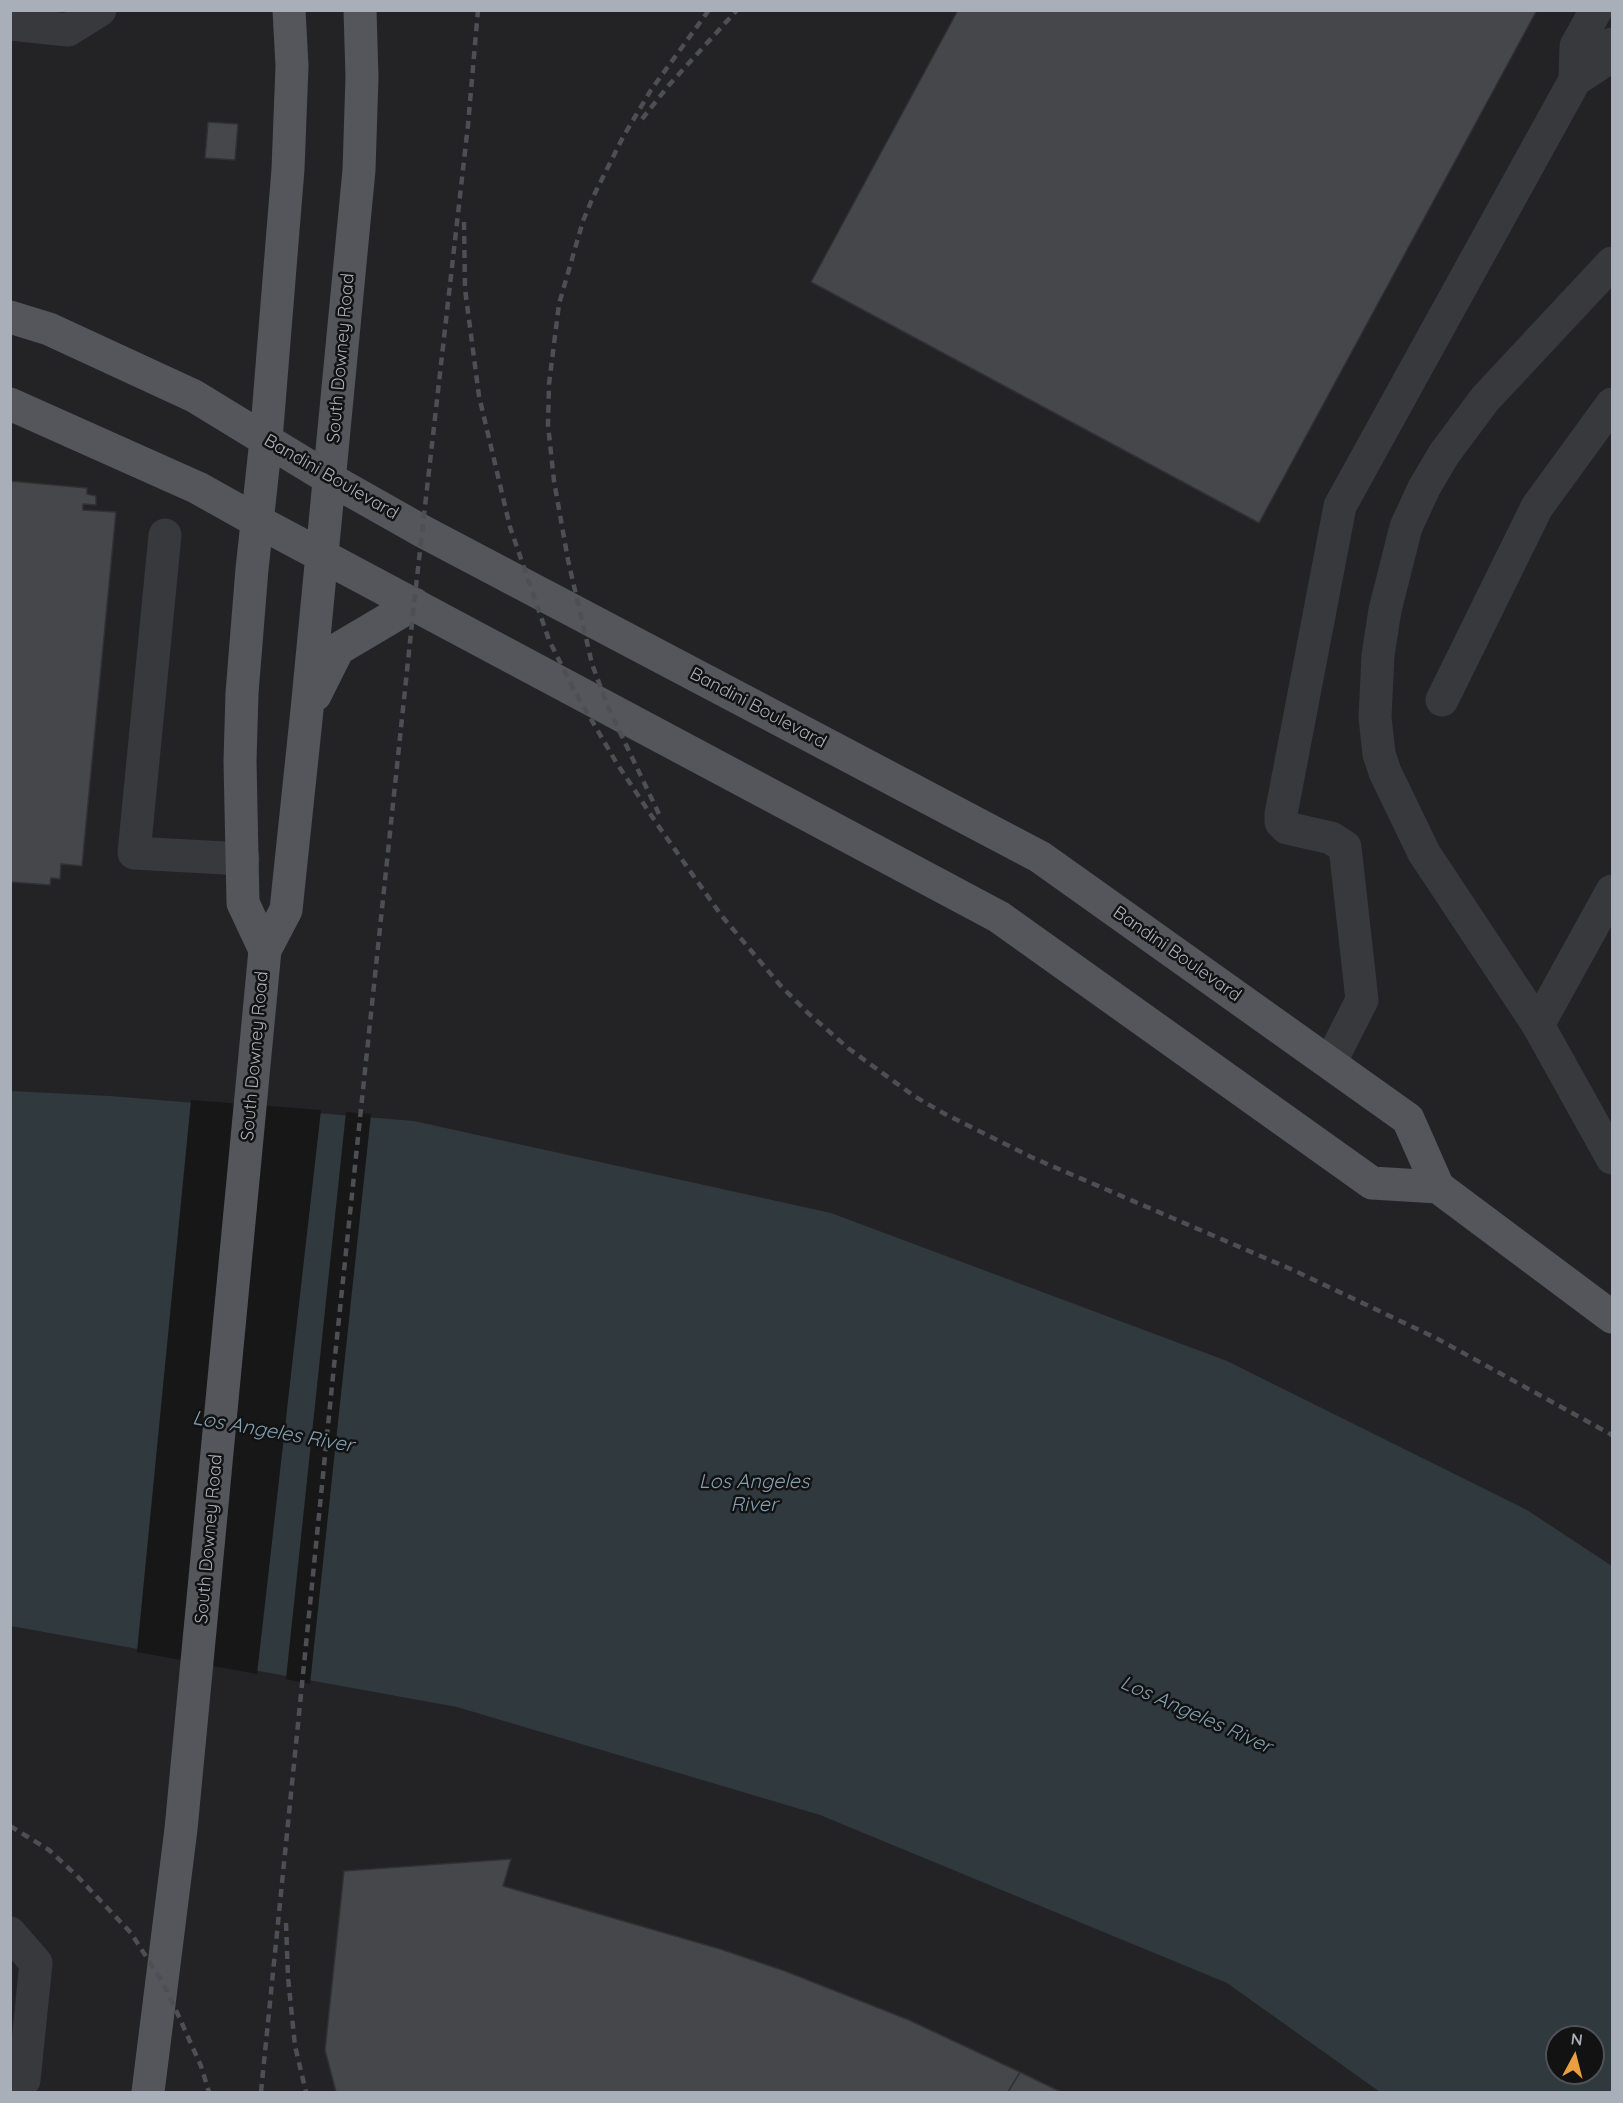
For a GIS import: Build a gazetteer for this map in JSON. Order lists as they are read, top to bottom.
{
  "streets": {
    "main road": ["South Downey Road", "Bandini Boulevard"]
  },
  "crossings": [
    ["South Downey Road", "Bandini Boulevard"]
  ],
  "water": ["Los Angeles River"],
  "north": "top"
}
